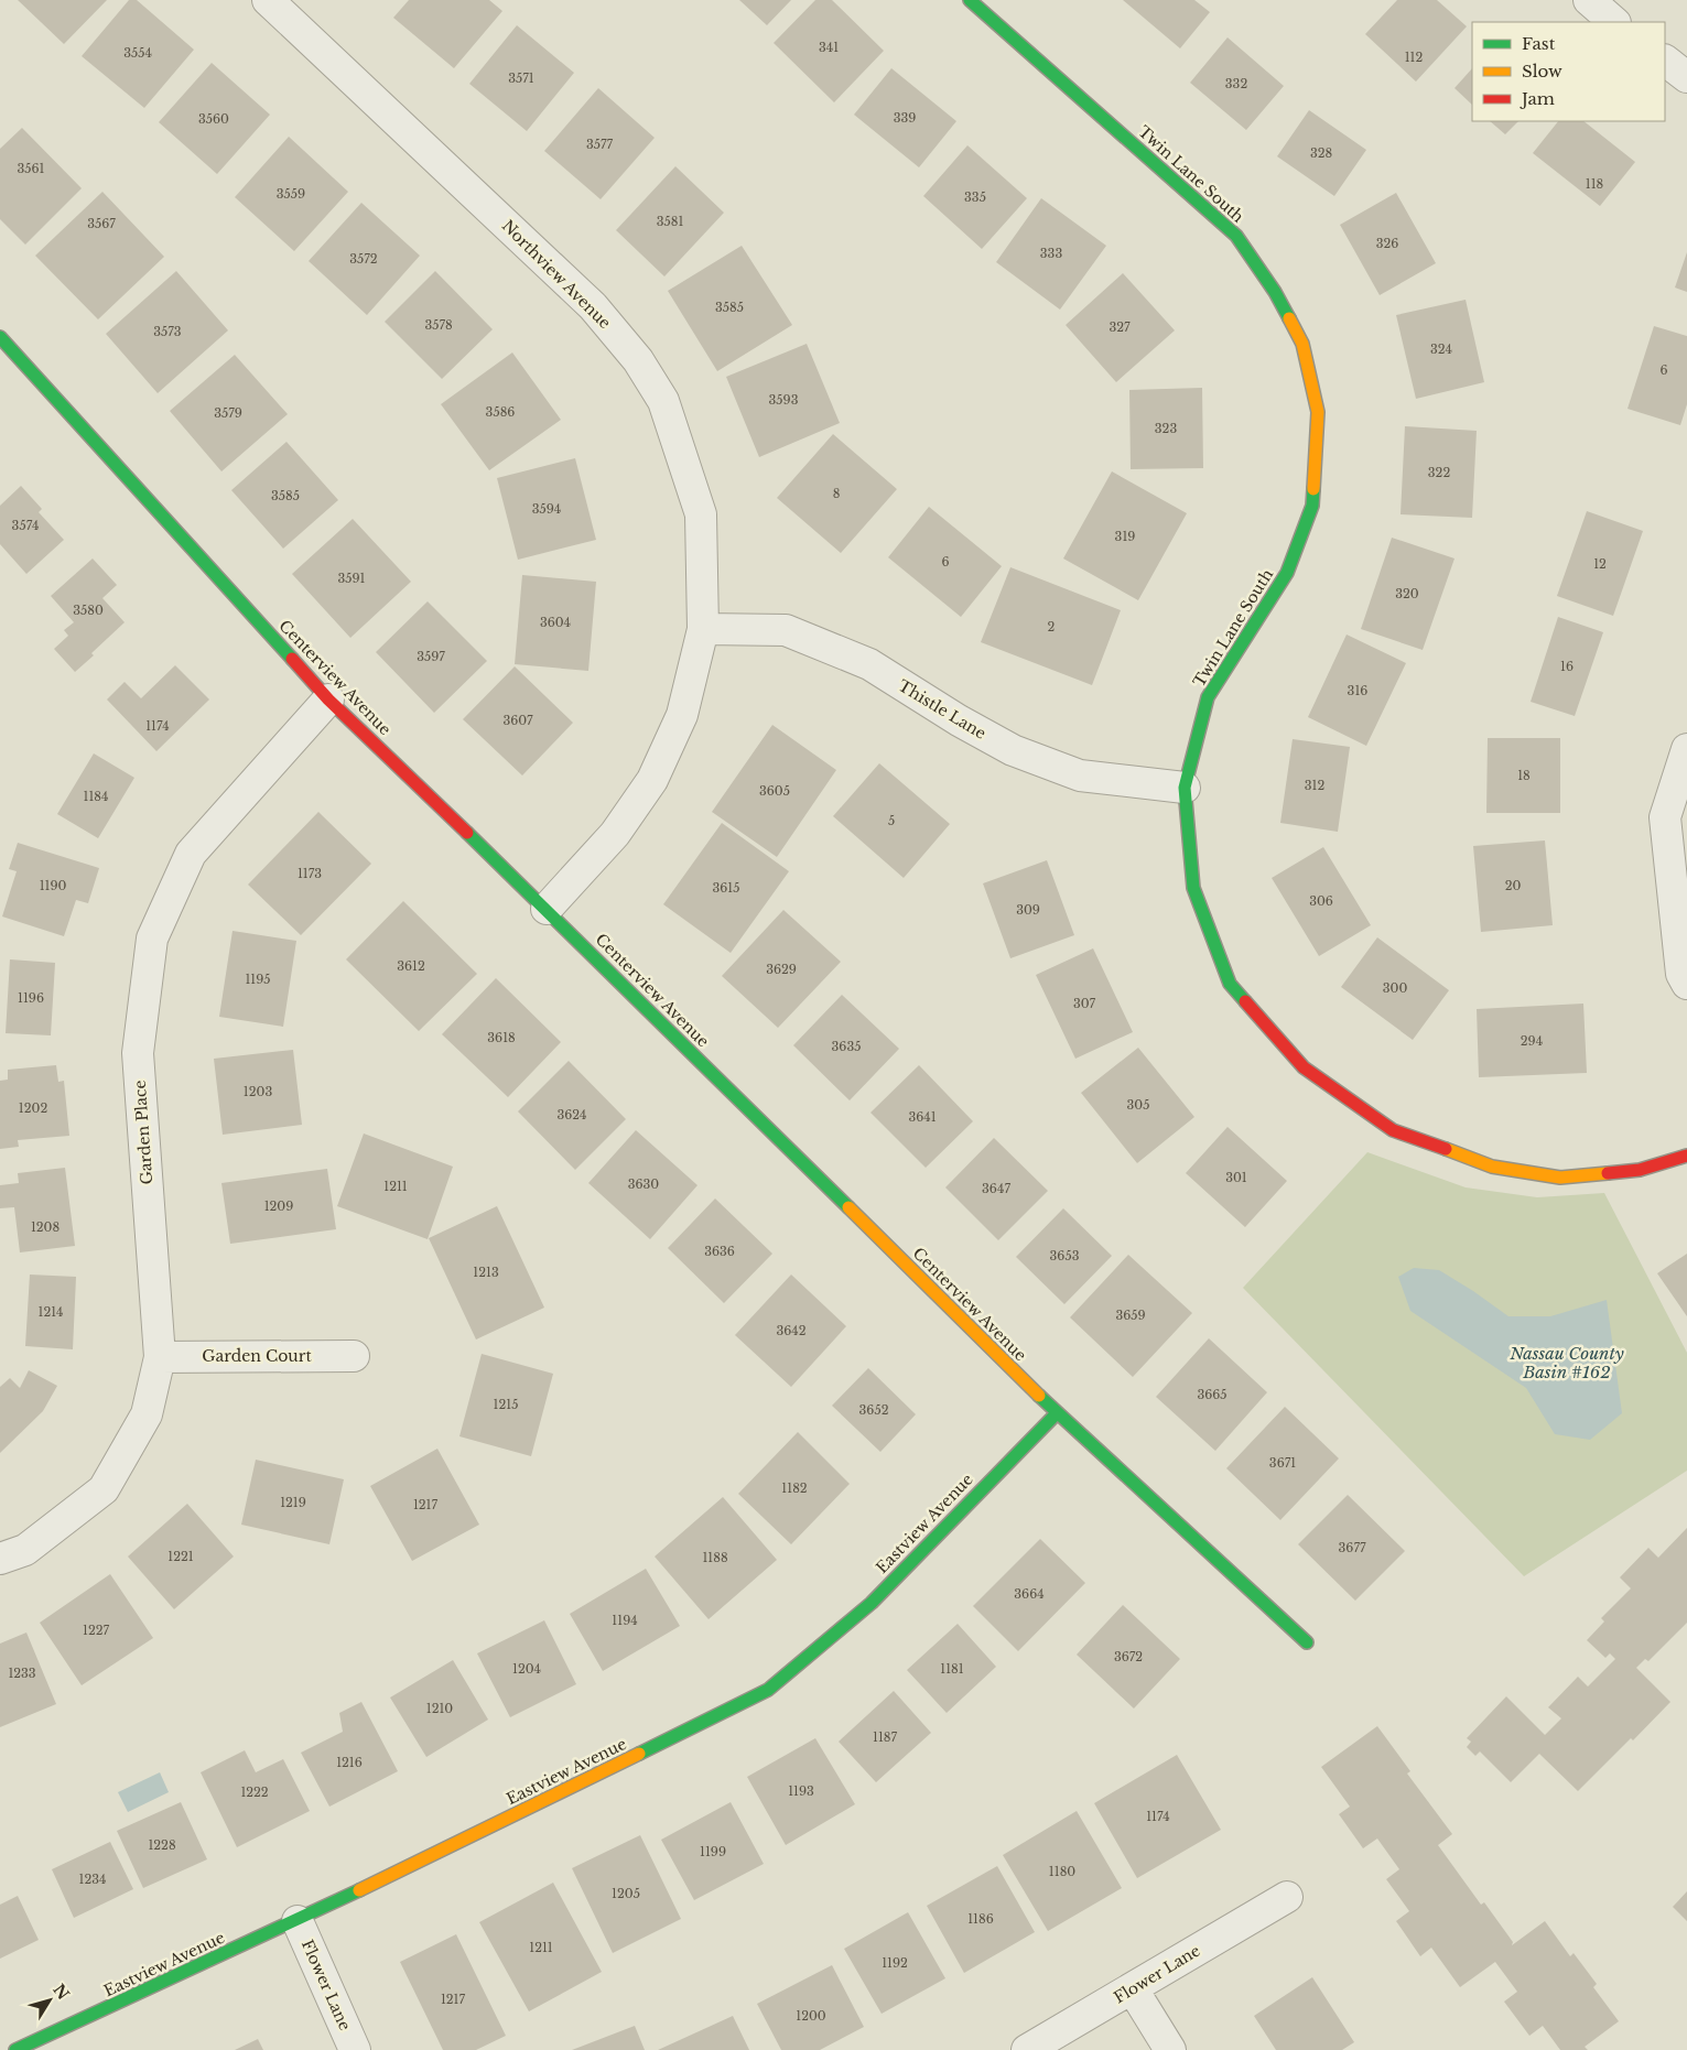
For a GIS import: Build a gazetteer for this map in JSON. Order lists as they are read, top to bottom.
{
  "streets": {
    "street": [
      "Twin Lane South",
      "Northview Avenue",
      "Centerview Avenue",
      "Thistle Lane",
      "Garden Place",
      "Garden Court",
      "Eastview Avenue",
      "Flower Lane"
    ]
  },
  "crossings": [
    ["Twin Lane South", "Thistle Lane"],
    ["Northview Avenue", "Centerview Avenue"],
    ["Northview Avenue", "Thistle Lane"],
    ["Centerview Avenue", "Garden Place"],
    ["Centerview Avenue", "Eastview Avenue"],
    ["Garden Place", "Garden Court"],
    ["Eastview Avenue", "Flower Lane"]
  ],
  "water": ["Nassau County Basin #162"],
  "house_numbers": [
    "341",
    "3554",
    "112",
    "3571",
    "332",
    "339",
    "3560",
    "3577",
    "328",
    "3561",
    "118",
    "3559",
    "335",
    "3581",
    "3567",
    "326",
    "333",
    "3572",
    "3585",
    "3578",
    "327",
    "3573",
    "324",
    "6",
    "3593",
    "3586",
    "3579",
    "323",
    "322",
    "8",
    "3585",
    "3594",
    "3574",
    "319",
    "6",
    "12",
    "3591",
    "320",
    "3580",
    "3604",
    "2",
    "3597",
    "16",
    "316",
    "3607",
    "1174",
    "18",
    "312",
    "3605",
    "1184",
    "5",
    "1173",
    "1190",
    "20",
    "3615",
    "306",
    "309",
    "3612",
    "3629",
    "1195",
    "300",
    "1196",
    "307",
    "3618",
    "294",
    "3635",
    "1203",
    "305",
    "1202",
    "3624",
    "3641",
    "301",
    "3630",
    "1211",
    "3647",
    "1209",
    "1208",
    "3636",
    "3653",
    "1213",
    "1214",
    "3659",
    "3642",
    "3665",
    "1215",
    "3652",
    "3671",
    "1182",
    "1219",
    "1217",
    "3677",
    "1221",
    "1188",
    "3664",
    "1194",
    "1227",
    "3672",
    "1204",
    "1181",
    "1233",
    "1210",
    "1187",
    "1216",
    "1193",
    "1222",
    "1174",
    "1228",
    "1199",
    "1180",
    "1234",
    "1205",
    "1186",
    "1211",
    "1192",
    "1217",
    "1200"
  ],
  "legend": ["Fast", "Slow", "Jam"],
  "north": "top right"
}
